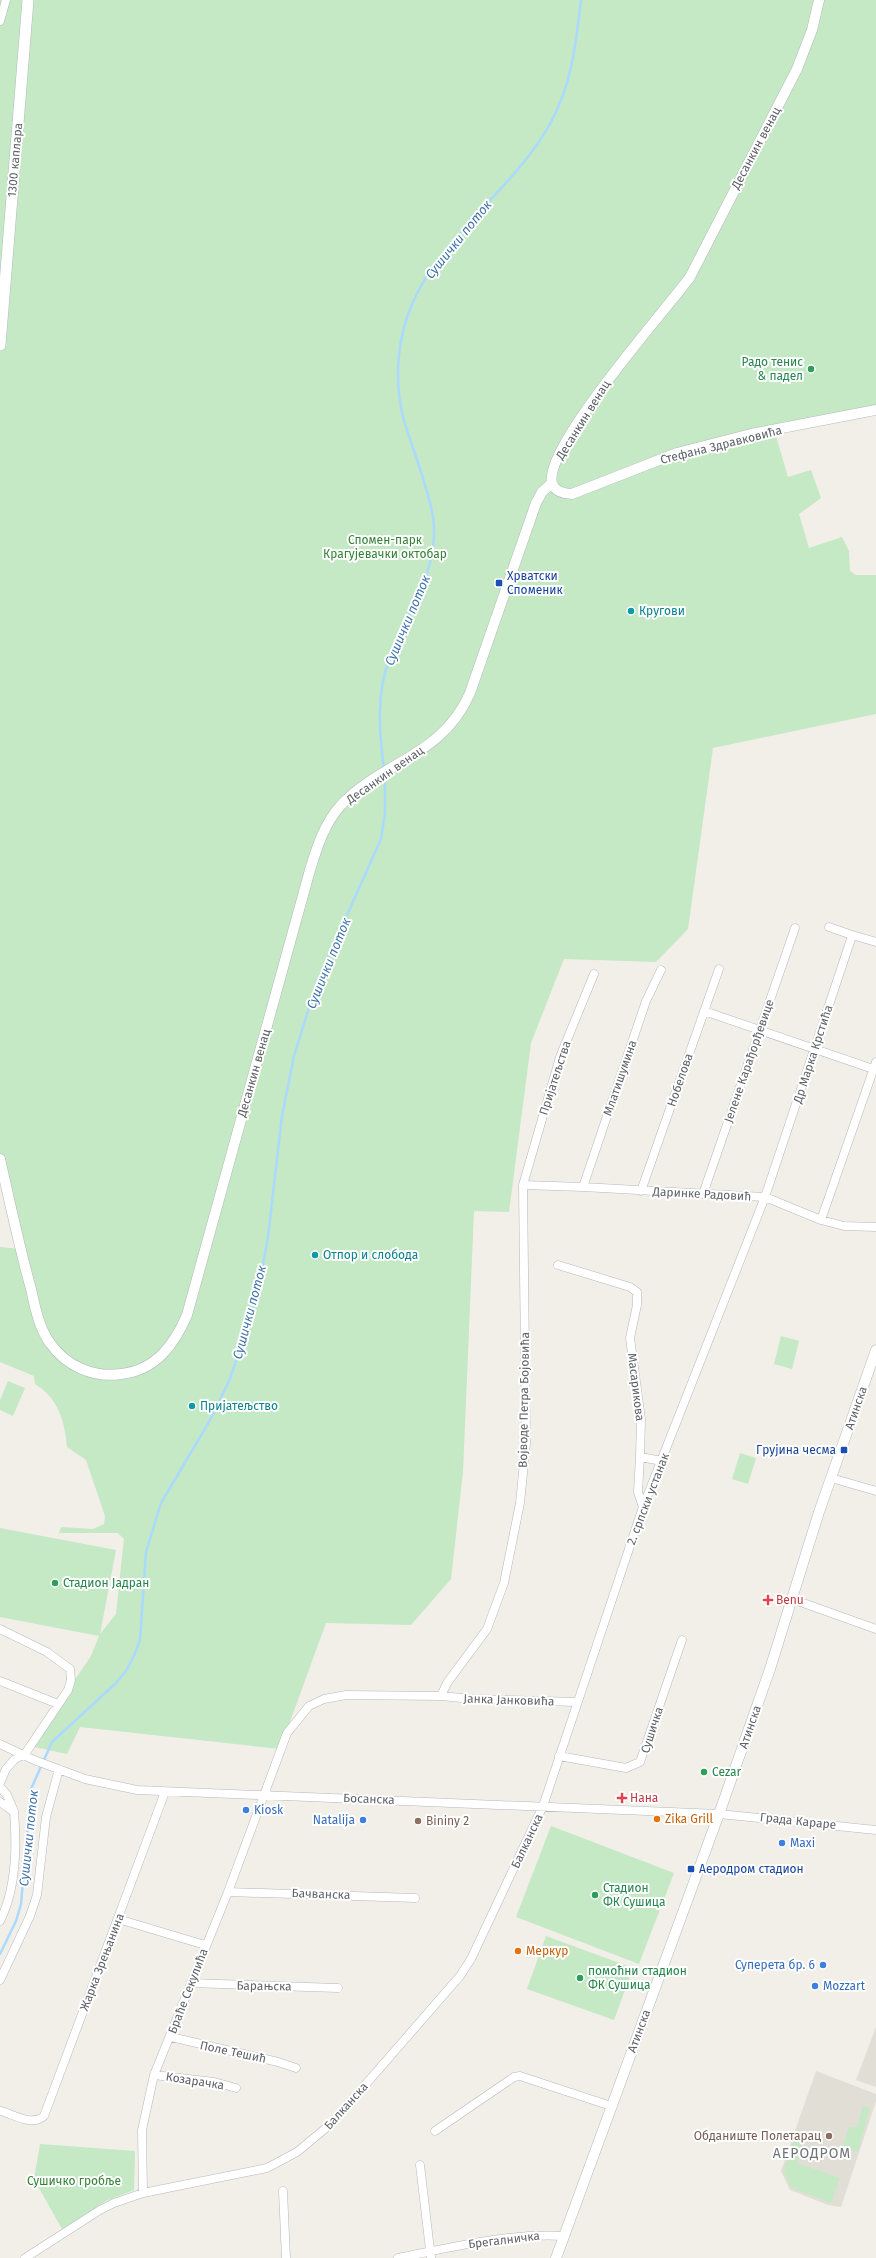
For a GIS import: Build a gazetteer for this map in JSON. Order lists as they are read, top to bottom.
{
  "streets": {
    "main road": ["1300 каплара"],
    "street": [
      "Десанкин венац",
      "Стефана Здравковића",
      "Др Марка Крстића",
      "Јелене Карађорђевице",
      "Пријатељства",
      "Млатишумина",
      "Нобелова",
      "Даринке Радовић",
      "Масарикова",
      "Војводе Петра Бојовића",
      "Атинска",
      "2. српски устанак",
      "Јанка Јанковића",
      "Сушичка",
      "Босанска",
      "Града Караре",
      "Балканска",
      "Бачванска",
      "Жарка Зрењанина",
      "Барањска",
      "Браће Секулића",
      "Поле Тешић",
      "Козарачка",
      "Брегалничка"
    ]
  },
  "crossings": [
    ["Десанкин венац", "Стефана Здравковића"],
    ["Др Марка Крстића", "Даринке Радовић"],
    ["Др Марка Крстића", "2. српски устанак"],
    ["Јелене Карађорђевице", "Даринке Радовић"],
    ["Пријатељства", "Даринке Радовић"],
    ["Пријатељства", "Војводе Петра Бојовића"],
    ["Млатишумина", "Даринке Радовић"],
    ["Нобелова", "Даринке Радовић"],
    ["Даринке Радовић", "Војводе Петра Бојовића"],
    ["Даринке Радовић", "2. српски устанак"],
    ["Масарикова", "2. српски устанак"],
    ["Војводе Петра Бојовића", "Јанка Јанковића"],
    ["Атинска", "Босанска"],
    ["Атинска", "Града Караре"],
    ["Атинска", "Брегалничка"],
    ["2. српски устанак", "Јанка Јанковића"],
    ["2. српски устанак", "Сушичка"],
    ["2. српски устанак", "Босанска"],
    ["2. српски устанак", "Балканска"],
    ["Босанска", "Града Караре"],
    ["Босанска", "Балканска"],
    ["Босанска", "Жарка Зрењанина"],
    ["Босанска", "Браће Секулића"],
    ["Балканска", "Браће Секулића"],
    ["Бачванска", "Браће Секулића"],
    ["Барањска", "Браће Секулића"],
    ["Браће Секулића", "Поле Тешић"],
    ["Браће Секулића", "Козарачка"]
  ],
  "districts": ["АЕРОДРОМ"],
  "water": ["Сушички поток"],
  "parks": ["Спомен-парк Крагујевачки октобар", "Сушичко гробље"],
  "places": {
    "other": [
      "Радо тенис & падел",
      "Кругови",
      "Отпор и слобода",
      "Пријатељство",
      "Стадион Јадран",
      "Cezar",
      "Kiosk",
      "Zika Grill",
      "Natalija",
      "Bininy 2",
      "Maxi",
      "Стадион ФК Сушица",
      "Меркур",
      "Суперета бр. 6",
      "помоћни стадион ФК Сушица",
      "Mozzart",
      "Обданиште Полетарац"
    ],
    "transit": ["Хрватски Споменик", "Грујина чесма", "Аеродром стадион"],
    "health": ["Benu", "Нана"]
  }
}
